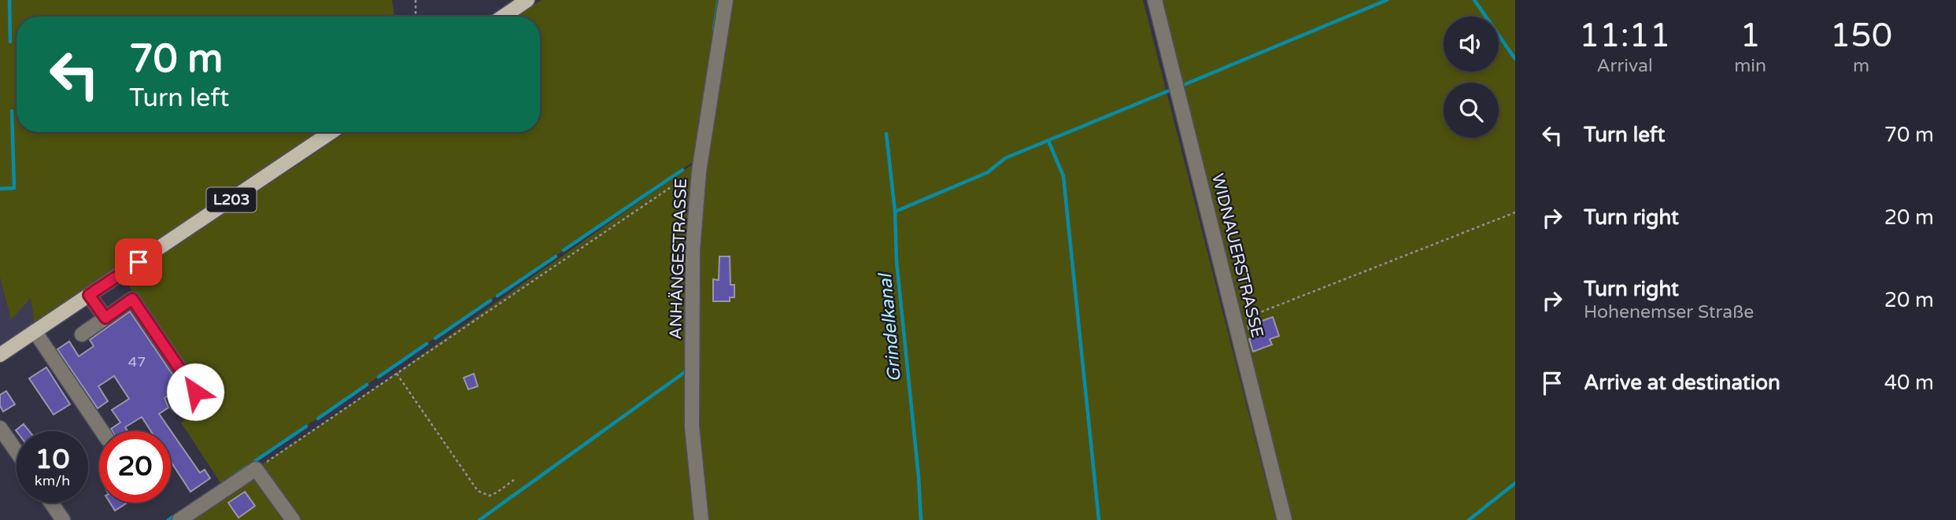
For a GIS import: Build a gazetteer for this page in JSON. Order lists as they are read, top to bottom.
{
  "streets": {
    "main road": ["L203"],
    "street": ["WIDNAUERSTRASSE", "ANHÄNGESTRASSE"]
  },
  "water": ["Grindelkanal"],
  "house_numbers": ["47"],
  "page": {
    "eta": [
      "11:11",
      "Arrival",
      "1",
      "min",
      "150",
      "m"
    ],
    "turn": ["70 m", "Turn left"],
    "list": [
      {
        "name": "Turn left",
        "value": "70 m"
      },
      {
        "name": "Turn right",
        "value": "20 m"
      },
      {
        "name": "Turn right",
        "note": "Hohenemser Straße",
        "value": "20 m"
      },
      {
        "name": "Arrive at destination",
        "value": "40 m"
      }
    ],
    "speed": "10 km/h",
    "limit": "20"
  }
}
